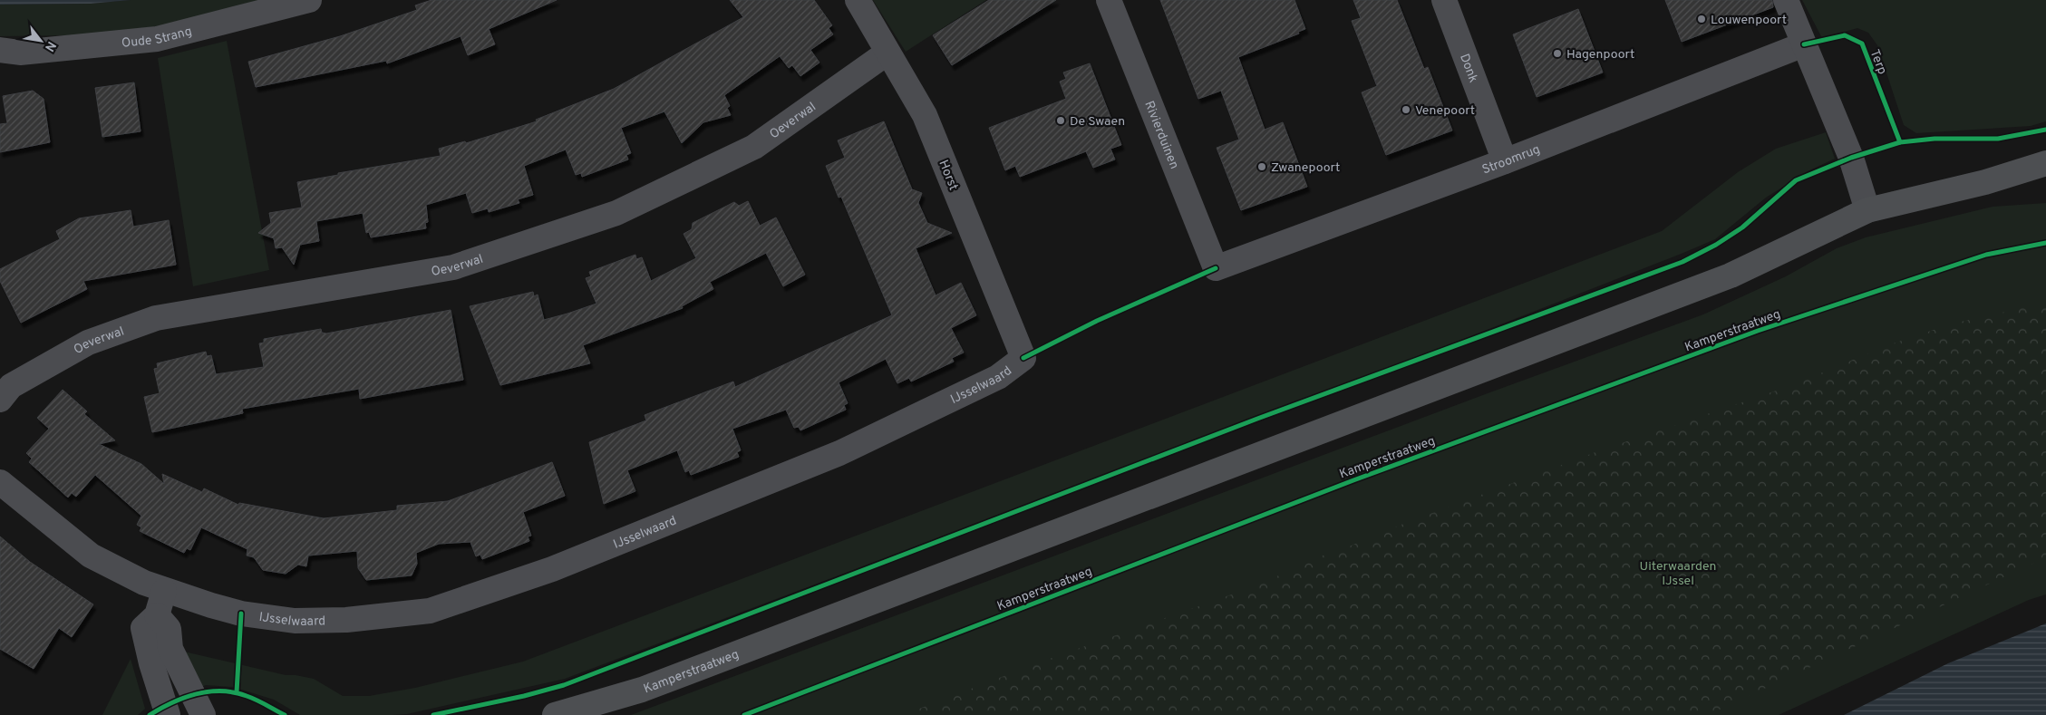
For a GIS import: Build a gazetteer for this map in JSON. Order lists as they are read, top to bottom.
{
  "streets": {
    "main road": ["Kamperstraatweg"],
    "street": [
      "Oude Strang",
      "Donk",
      "Oeverwal",
      "Rivierduinen",
      "Stroomrug",
      "Horst",
      "IJsselwaard"
    ],
    "cycle path": ["Terp"]
  },
  "crossings": [
    ["Donk", "Stroomrug"],
    ["Oeverwal", "Horst"],
    ["Rivierduinen", "Stroomrug"],
    ["Horst", "IJsselwaard"]
  ],
  "parks": ["Uiterwaarden IJssel"],
  "places": [
    "Louwenpoort",
    "Hagenpoort",
    "Venepoort",
    "De Swaen",
    "Zwanepoort"
  ],
  "north": "bottom right"
}
